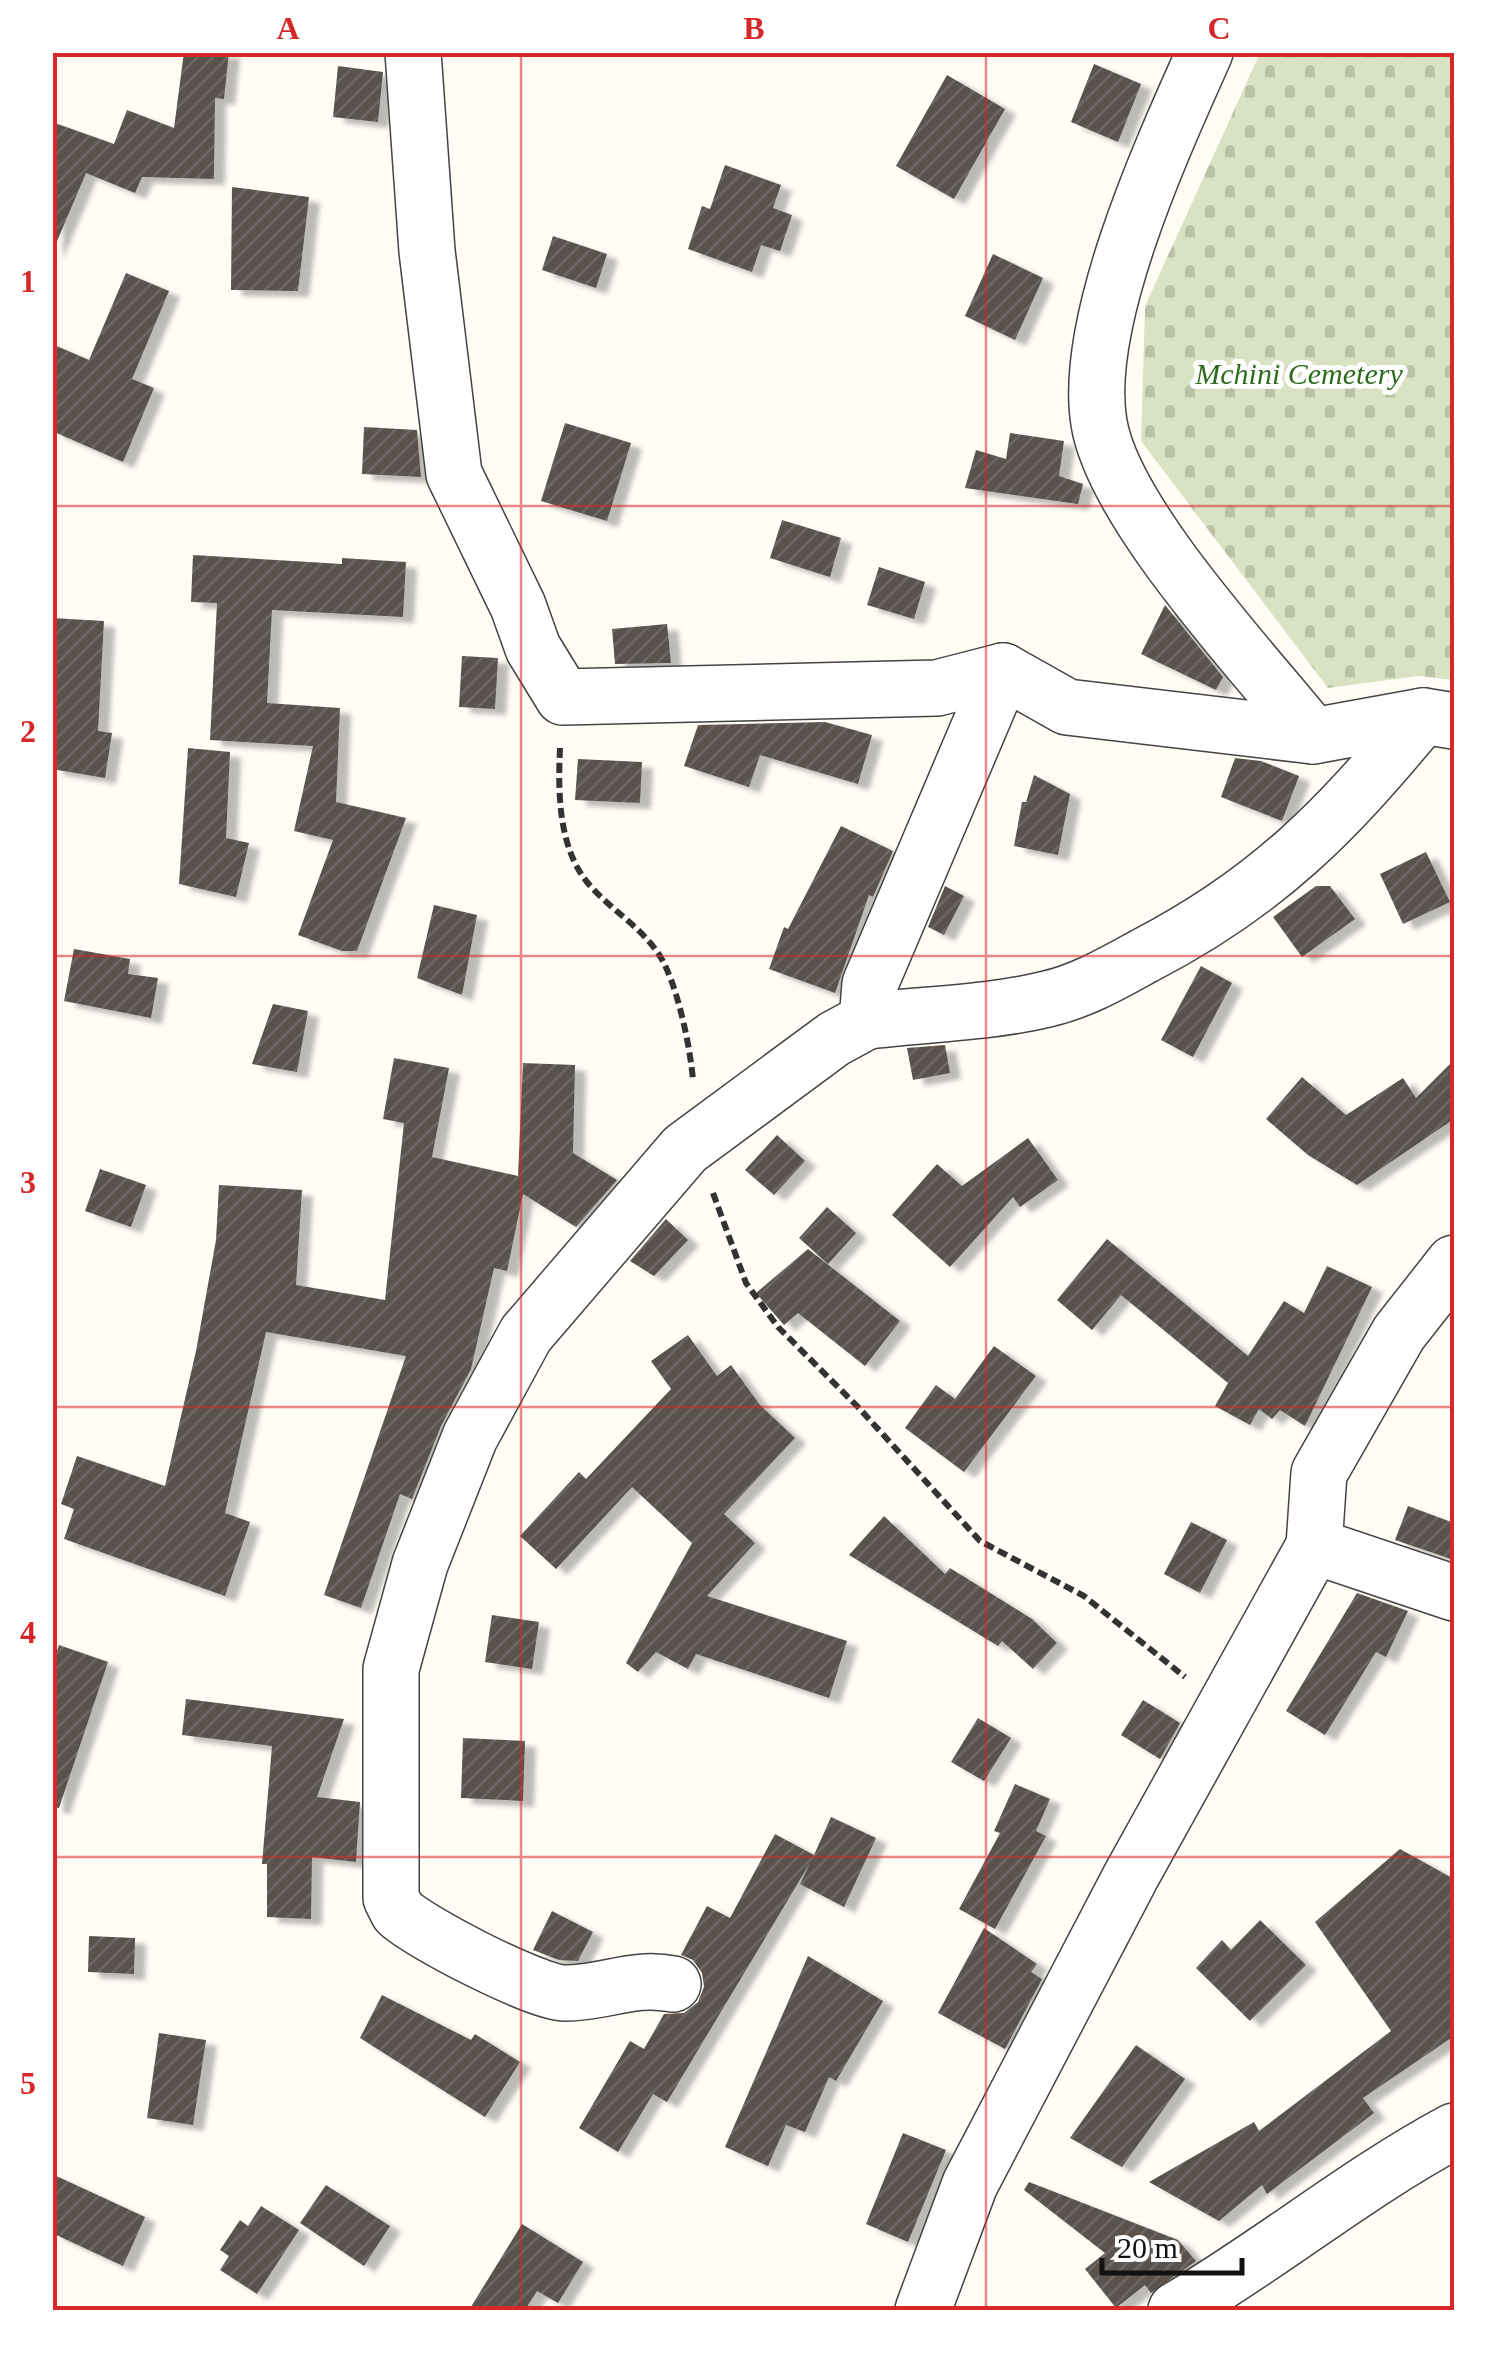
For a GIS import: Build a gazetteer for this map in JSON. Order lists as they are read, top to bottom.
{
  "parks": ["Mchini Cemetery"],
  "scale_bar": "20 m",
  "grid": {
    "columns": ["A", "B", "C"],
    "rows": [
      "1",
      "2",
      "3",
      "4",
      "5"
    ]
  }
}
